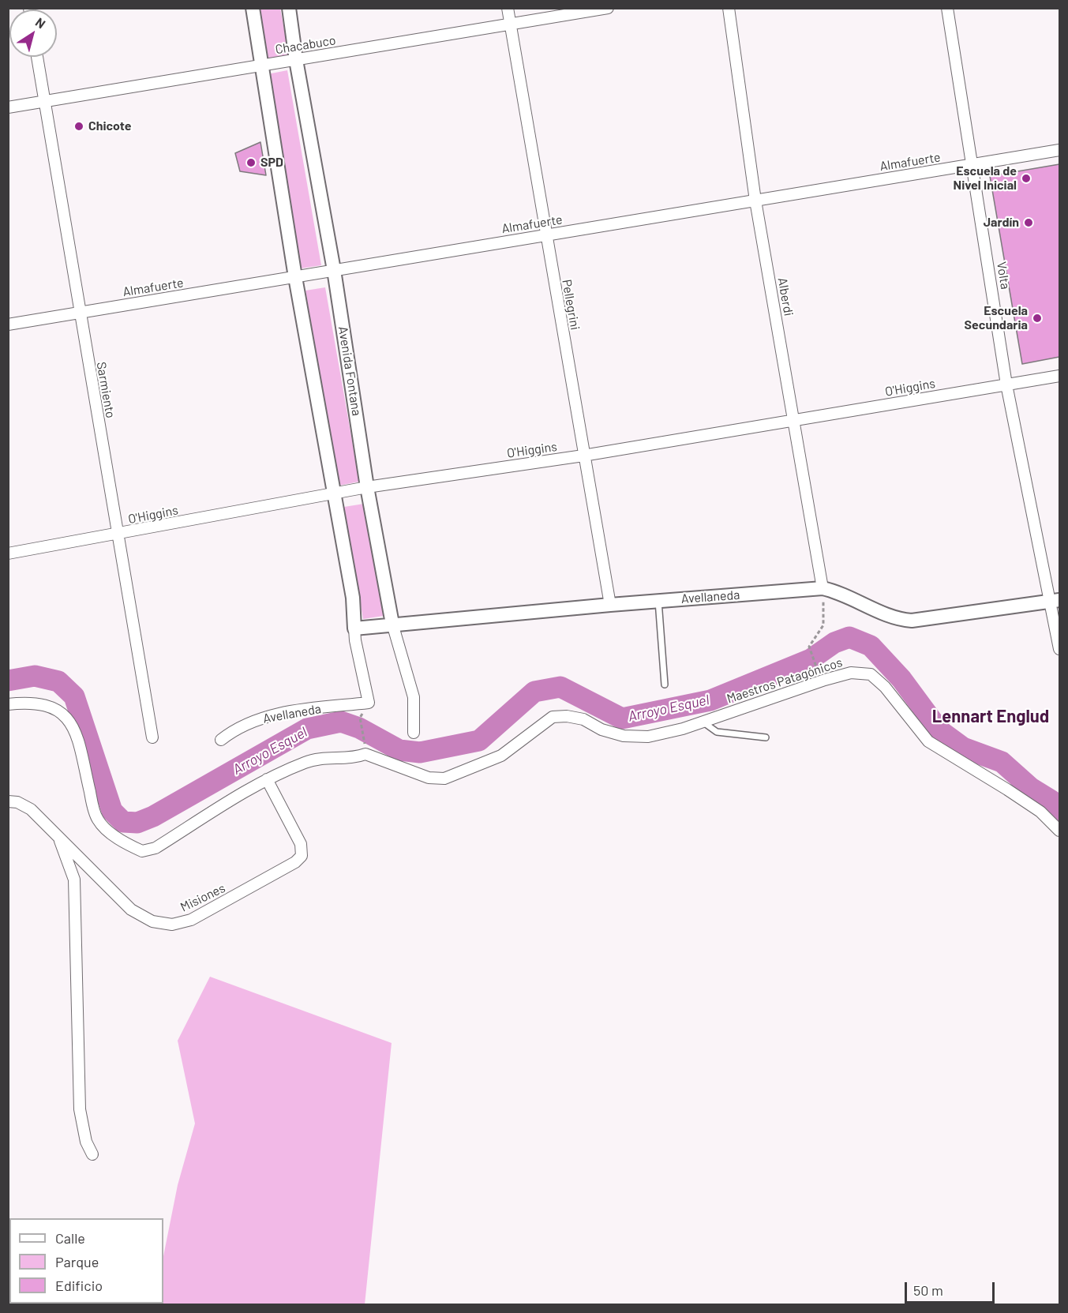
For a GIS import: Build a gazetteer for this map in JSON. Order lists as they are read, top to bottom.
{
  "streets": {
    "street": [
      "Chacabuco",
      "Almafuerte",
      "Volta",
      "Alberdi",
      "Pellegrini",
      "Avenida Fontana",
      "O'Higgins",
      "Sarmiento",
      "Avellaneda",
      "Maestros Patagónicos",
      "Misiones"
    ]
  },
  "crossings": [
    ["Chacabuco", "Pellegrini"],
    ["Chacabuco", "Avenida Fontana"],
    ["Chacabuco", "Sarmiento"],
    ["Almafuerte", "Volta"],
    ["Almafuerte", "Alberdi"],
    ["Almafuerte", "Pellegrini"],
    ["Almafuerte", "Avenida Fontana"],
    ["Almafuerte", "Sarmiento"],
    ["Volta", "O'Higgins"],
    ["Volta", "Avellaneda"],
    ["Alberdi", "O'Higgins"],
    ["Alberdi", "Avellaneda"],
    ["Pellegrini", "O'Higgins"],
    ["Pellegrini", "Avellaneda"],
    ["Avenida Fontana", "O'Higgins"],
    ["Avenida Fontana", "Avellaneda"],
    ["O'Higgins", "Sarmiento"],
    ["Maestros Patagónicos", "Misiones"]
  ],
  "districts": ["Lennart Englud"],
  "water": ["Arroyo Esquel"],
  "places": [
    "Chicote",
    "SPD",
    "Escuela de Nivel Inicial",
    "Jardín",
    "Escuela Secundaria"
  ],
  "legend": ["Calle", "Parque", "Edificio"],
  "scale_bar": "50 m",
  "north": "top right"
}
